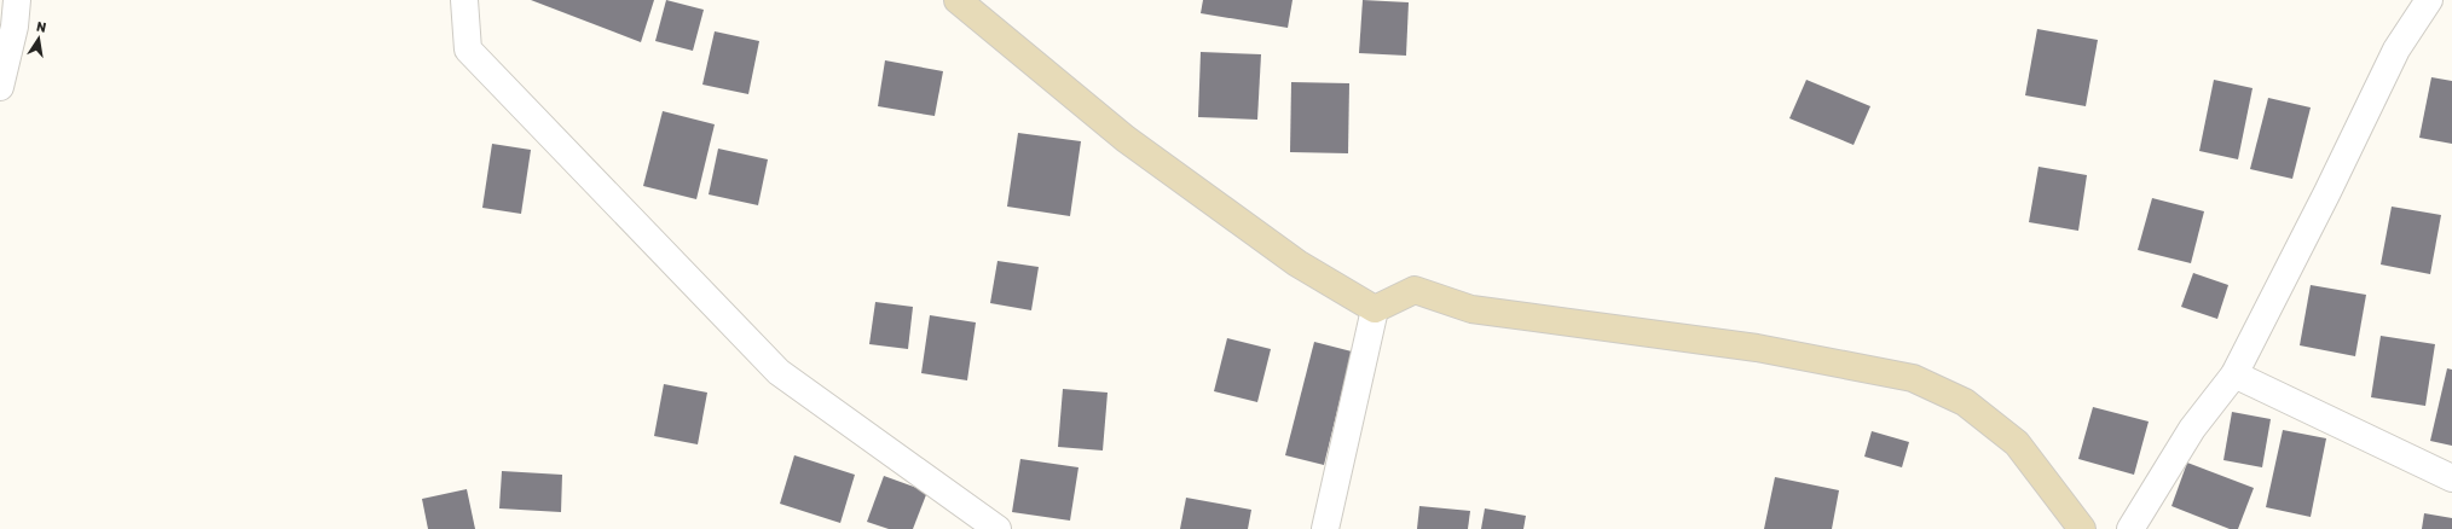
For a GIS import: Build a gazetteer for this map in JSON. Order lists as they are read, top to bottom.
{
  "north": "top"
}
